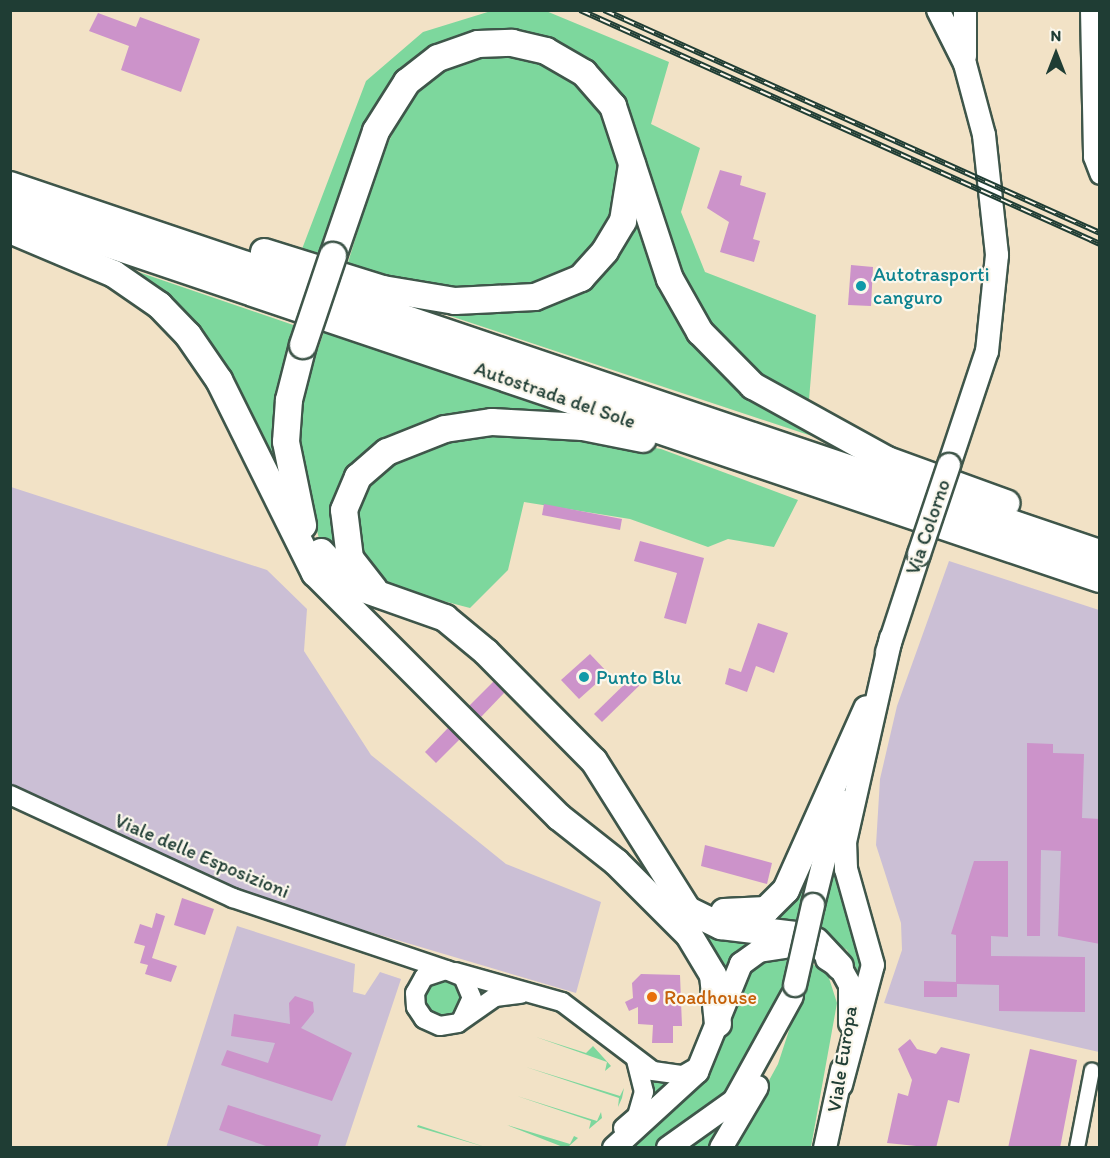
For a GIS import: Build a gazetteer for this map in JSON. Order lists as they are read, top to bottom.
{
  "streets": {
    "highway": ["Autostrada del Sole"],
    "main road": ["Via Colorno", "Viale Europa"],
    "street": ["Viale delle Esposizioni"]
  },
  "places": ["Autotrasporti canguro", "Punto Blu", "Roadhouse"],
  "north": "top"
}
